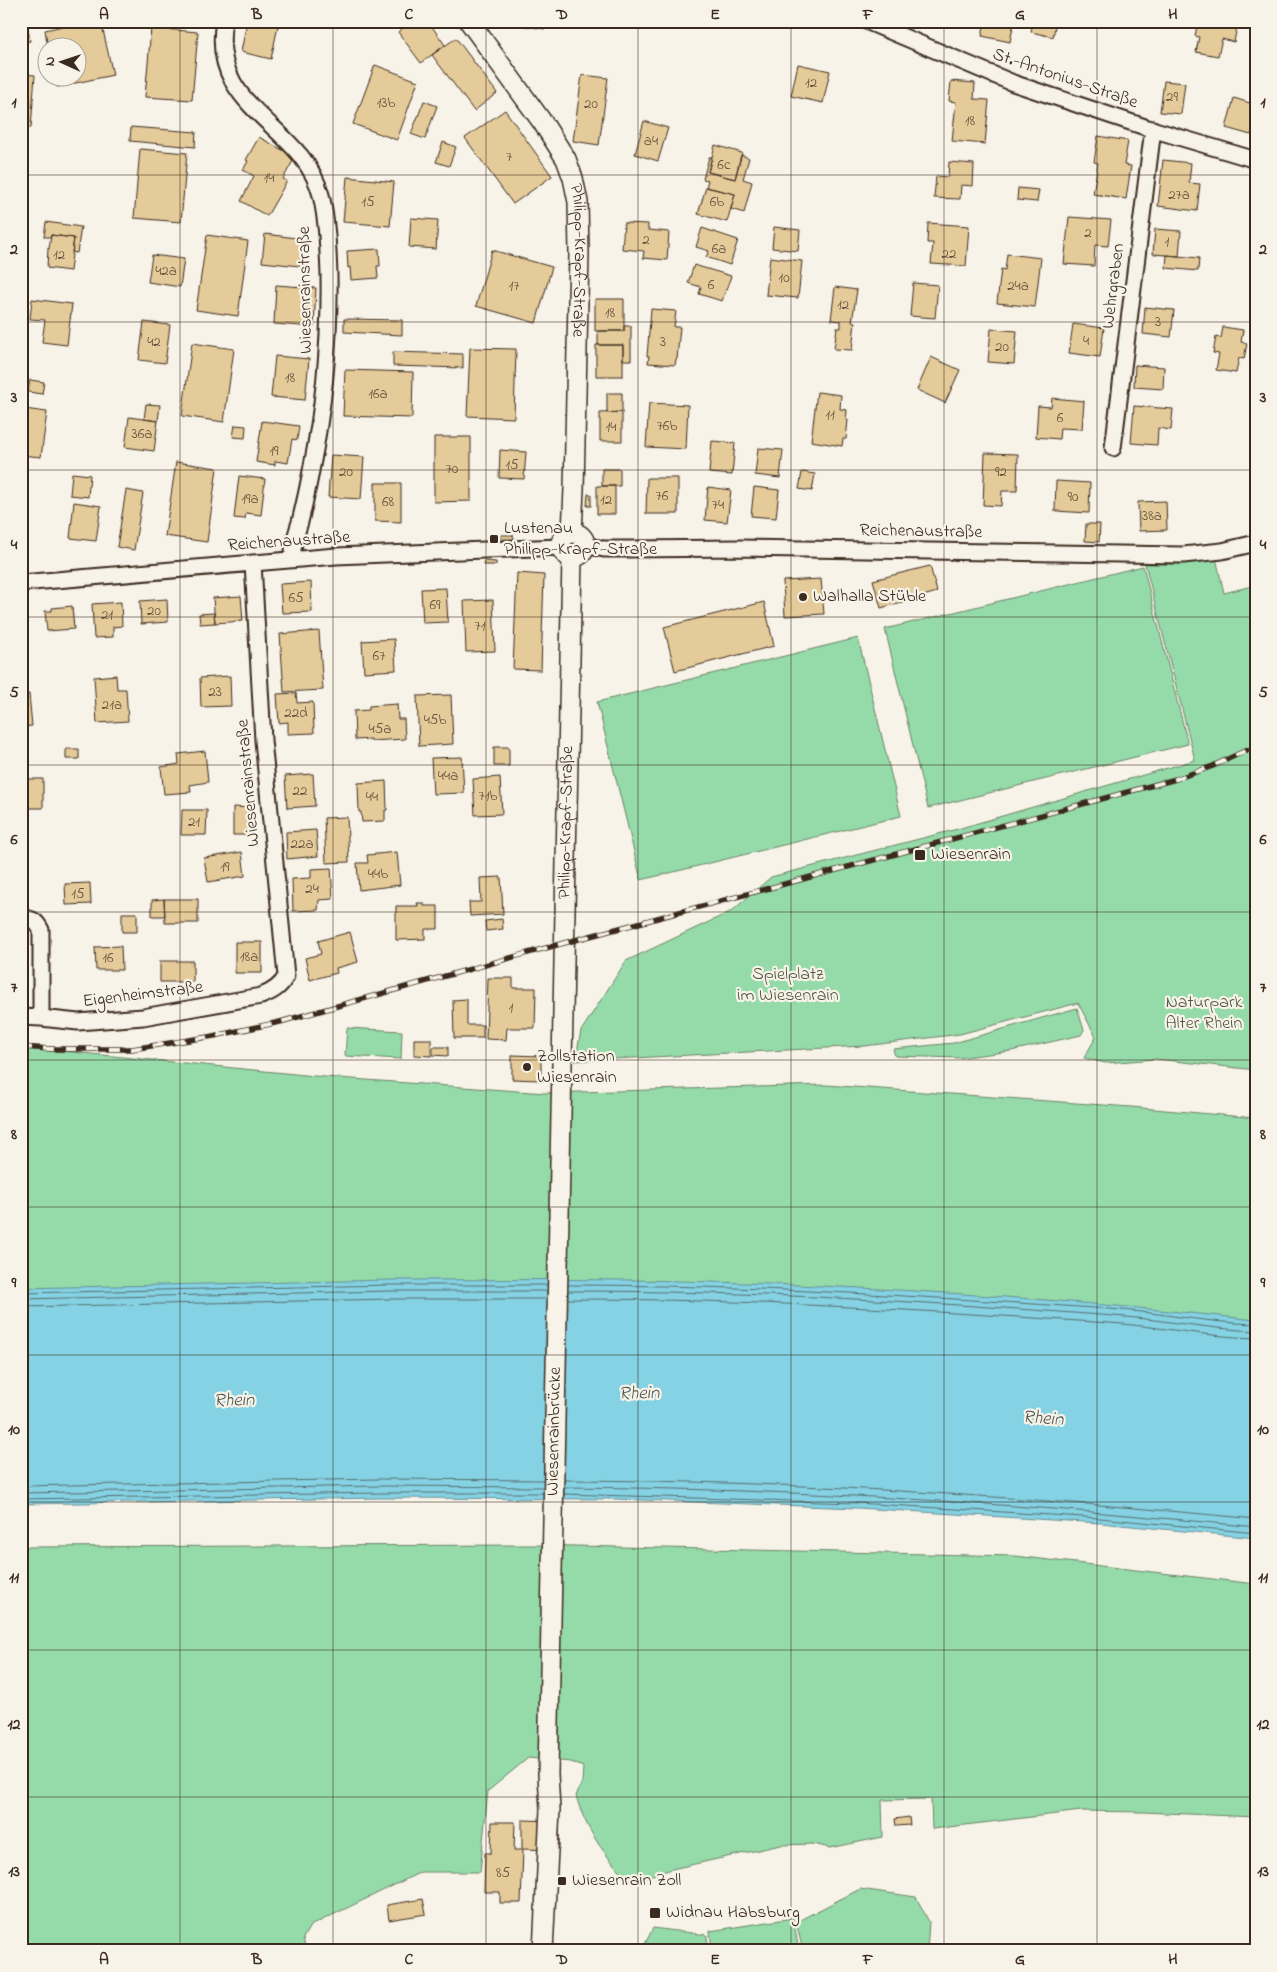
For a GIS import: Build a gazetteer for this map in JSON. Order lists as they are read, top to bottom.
{
  "streets": {
    "street": [
      "St.-Antonius-Straße",
      "Philipp-Krapf-Straße",
      "Wehrgraben",
      "Wiesenrainstraße",
      "Reichenaustraße",
      "Eigenheimstraße",
      "Wiesenrainbrücke"
    ]
  },
  "crossings": [
    ["St.-Antonius-Straße", "Wehrgraben"],
    ["Philipp-Krapf-Straße", "Reichenaustraße"],
    ["Philipp-Krapf-Straße", "Wiesenrainbrücke"],
    ["Wiesenrainstraße", "Reichenaustraße"],
    ["Wiesenrainstraße", "Eigenheimstraße"]
  ],
  "water": ["Rhein"],
  "parks": ["Spielplatz im Wiesenrain", "Naturpark Alter Rhein"],
  "places": {
    "transit": [
      "Lustenau Philipp-Krapf-Straße",
      "Wiesenrain",
      "Wiesenrain Zoll",
      "Widnau Habsburg"
    ],
    "other": ["Walhalla Stüble", "Zollstation Wiesenrain"]
  },
  "house_numbers": [
    "12",
    "29",
    "13b",
    "20",
    "18",
    "a4",
    "7",
    "6c",
    "14",
    "27a",
    "15",
    "6b",
    "2",
    "2",
    "1",
    "6a",
    "22",
    "12",
    "42a",
    "10",
    "6",
    "17",
    "24a",
    "12",
    "18",
    "3",
    "4",
    "42",
    "3",
    "20",
    "18",
    "16a",
    "11",
    "6",
    "76b",
    "14",
    "36a",
    "19",
    "15",
    "70",
    "20",
    "92",
    "76",
    "90",
    "19a",
    "12",
    "68",
    "74",
    "38a",
    "65",
    "69",
    "20",
    "21",
    "71",
    "67",
    "23",
    "21a",
    "22d",
    "45b",
    "45a",
    "44a",
    "22",
    "71b",
    "44",
    "21",
    "22a",
    "19",
    "44b",
    "24",
    "15",
    "18a",
    "16",
    "1",
    "85"
  ],
  "north": "left",
  "grid": {
    "columns": [
      "A",
      "B",
      "C",
      "D",
      "E",
      "F",
      "G",
      "H"
    ],
    "rows": [
      "1",
      "2",
      "3",
      "4",
      "5",
      "6",
      "7",
      "8",
      "9",
      "10",
      "11",
      "12",
      "13"
    ]
  }
}
